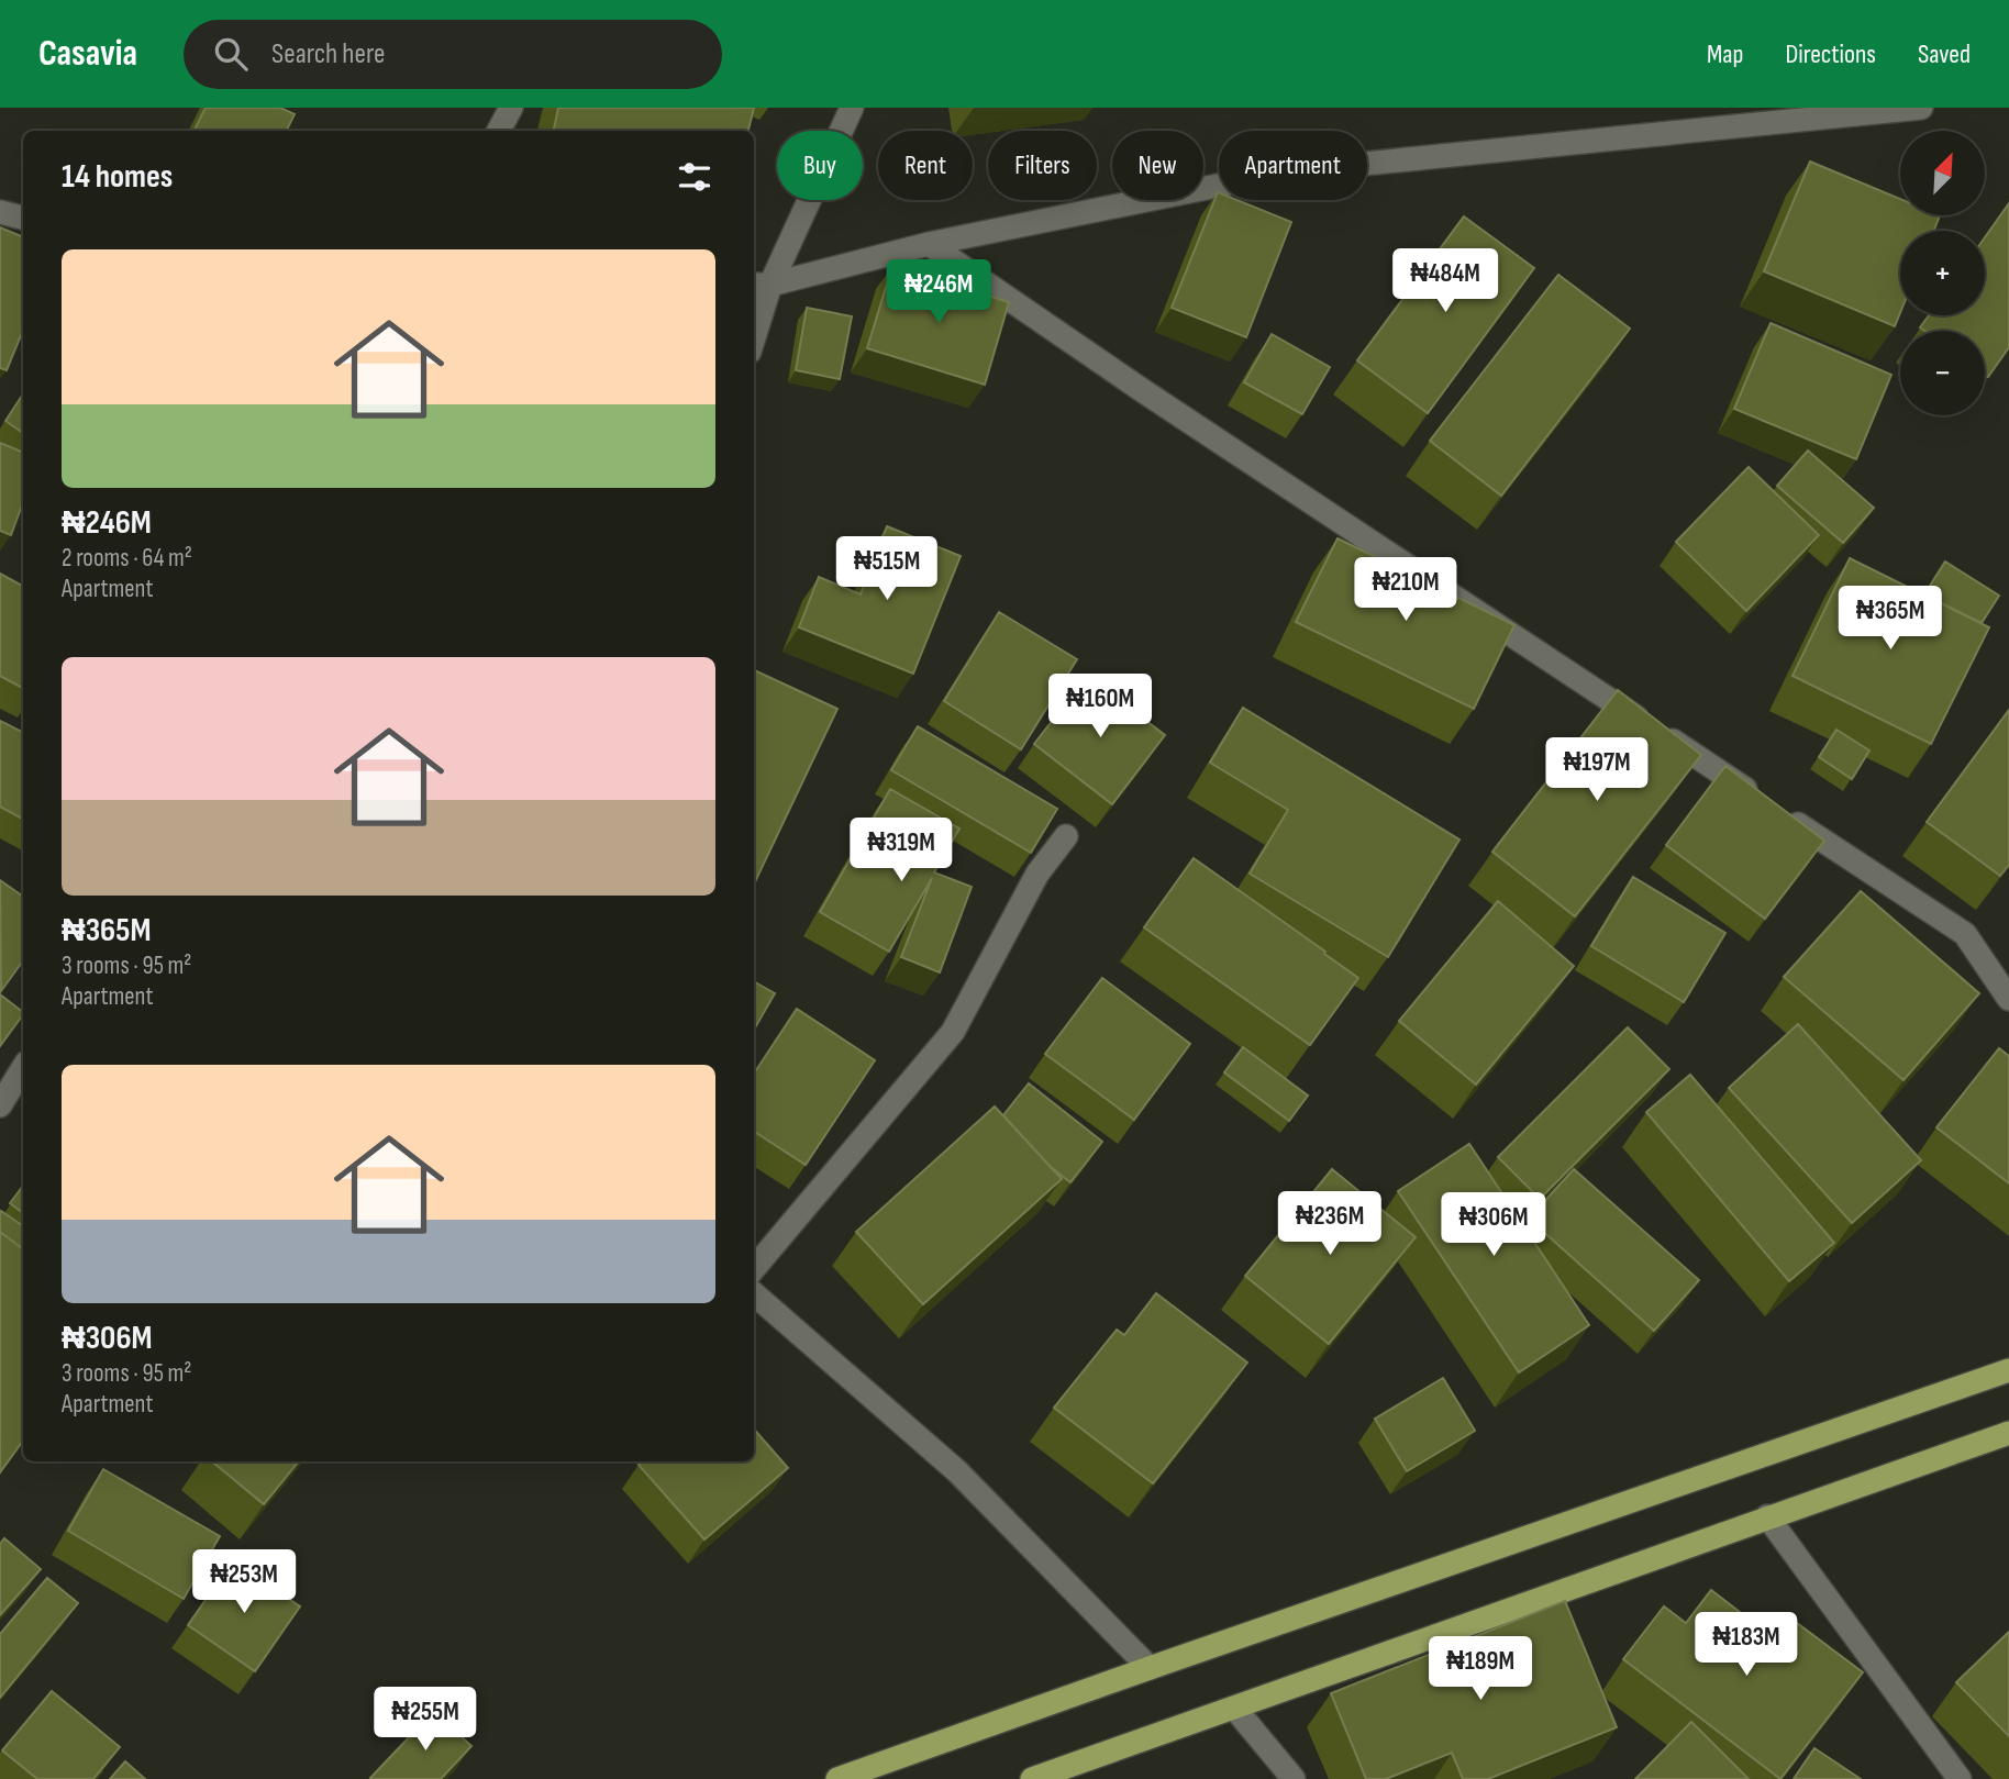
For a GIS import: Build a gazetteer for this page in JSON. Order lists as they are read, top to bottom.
{
  "north": "top right",
  "page": {
    "header": "Casavia",
    "search": "Search here",
    "nav": ["Map", "Directions", "Saved"],
    "map_buttons": ["+", "−"],
    "chip": [
      "Buy",
      "Rent",
      "Filters",
      "New",
      "Apartment"
    ],
    "heading": "14 homes",
    "list": [
      {
        "name": "₦246M",
        "note": "2 rooms · 64 m² · Apartment"
      },
      {
        "name": "₦365M",
        "note": "3 rooms · 95 m² · Apartment"
      },
      {
        "name": "₦306M",
        "note": "3 rooms · 95 m² · Apartment"
      }
    ],
    "price": [
      "₦484M",
      "₦246M",
      "₦515M",
      "₦210M",
      "₦365M",
      "₦160M",
      "₦197M",
      "₦319M",
      "₦236M",
      "₦306M",
      "₦253M",
      "₦183M",
      "₦189M",
      "₦255M"
    ]
  }
}
